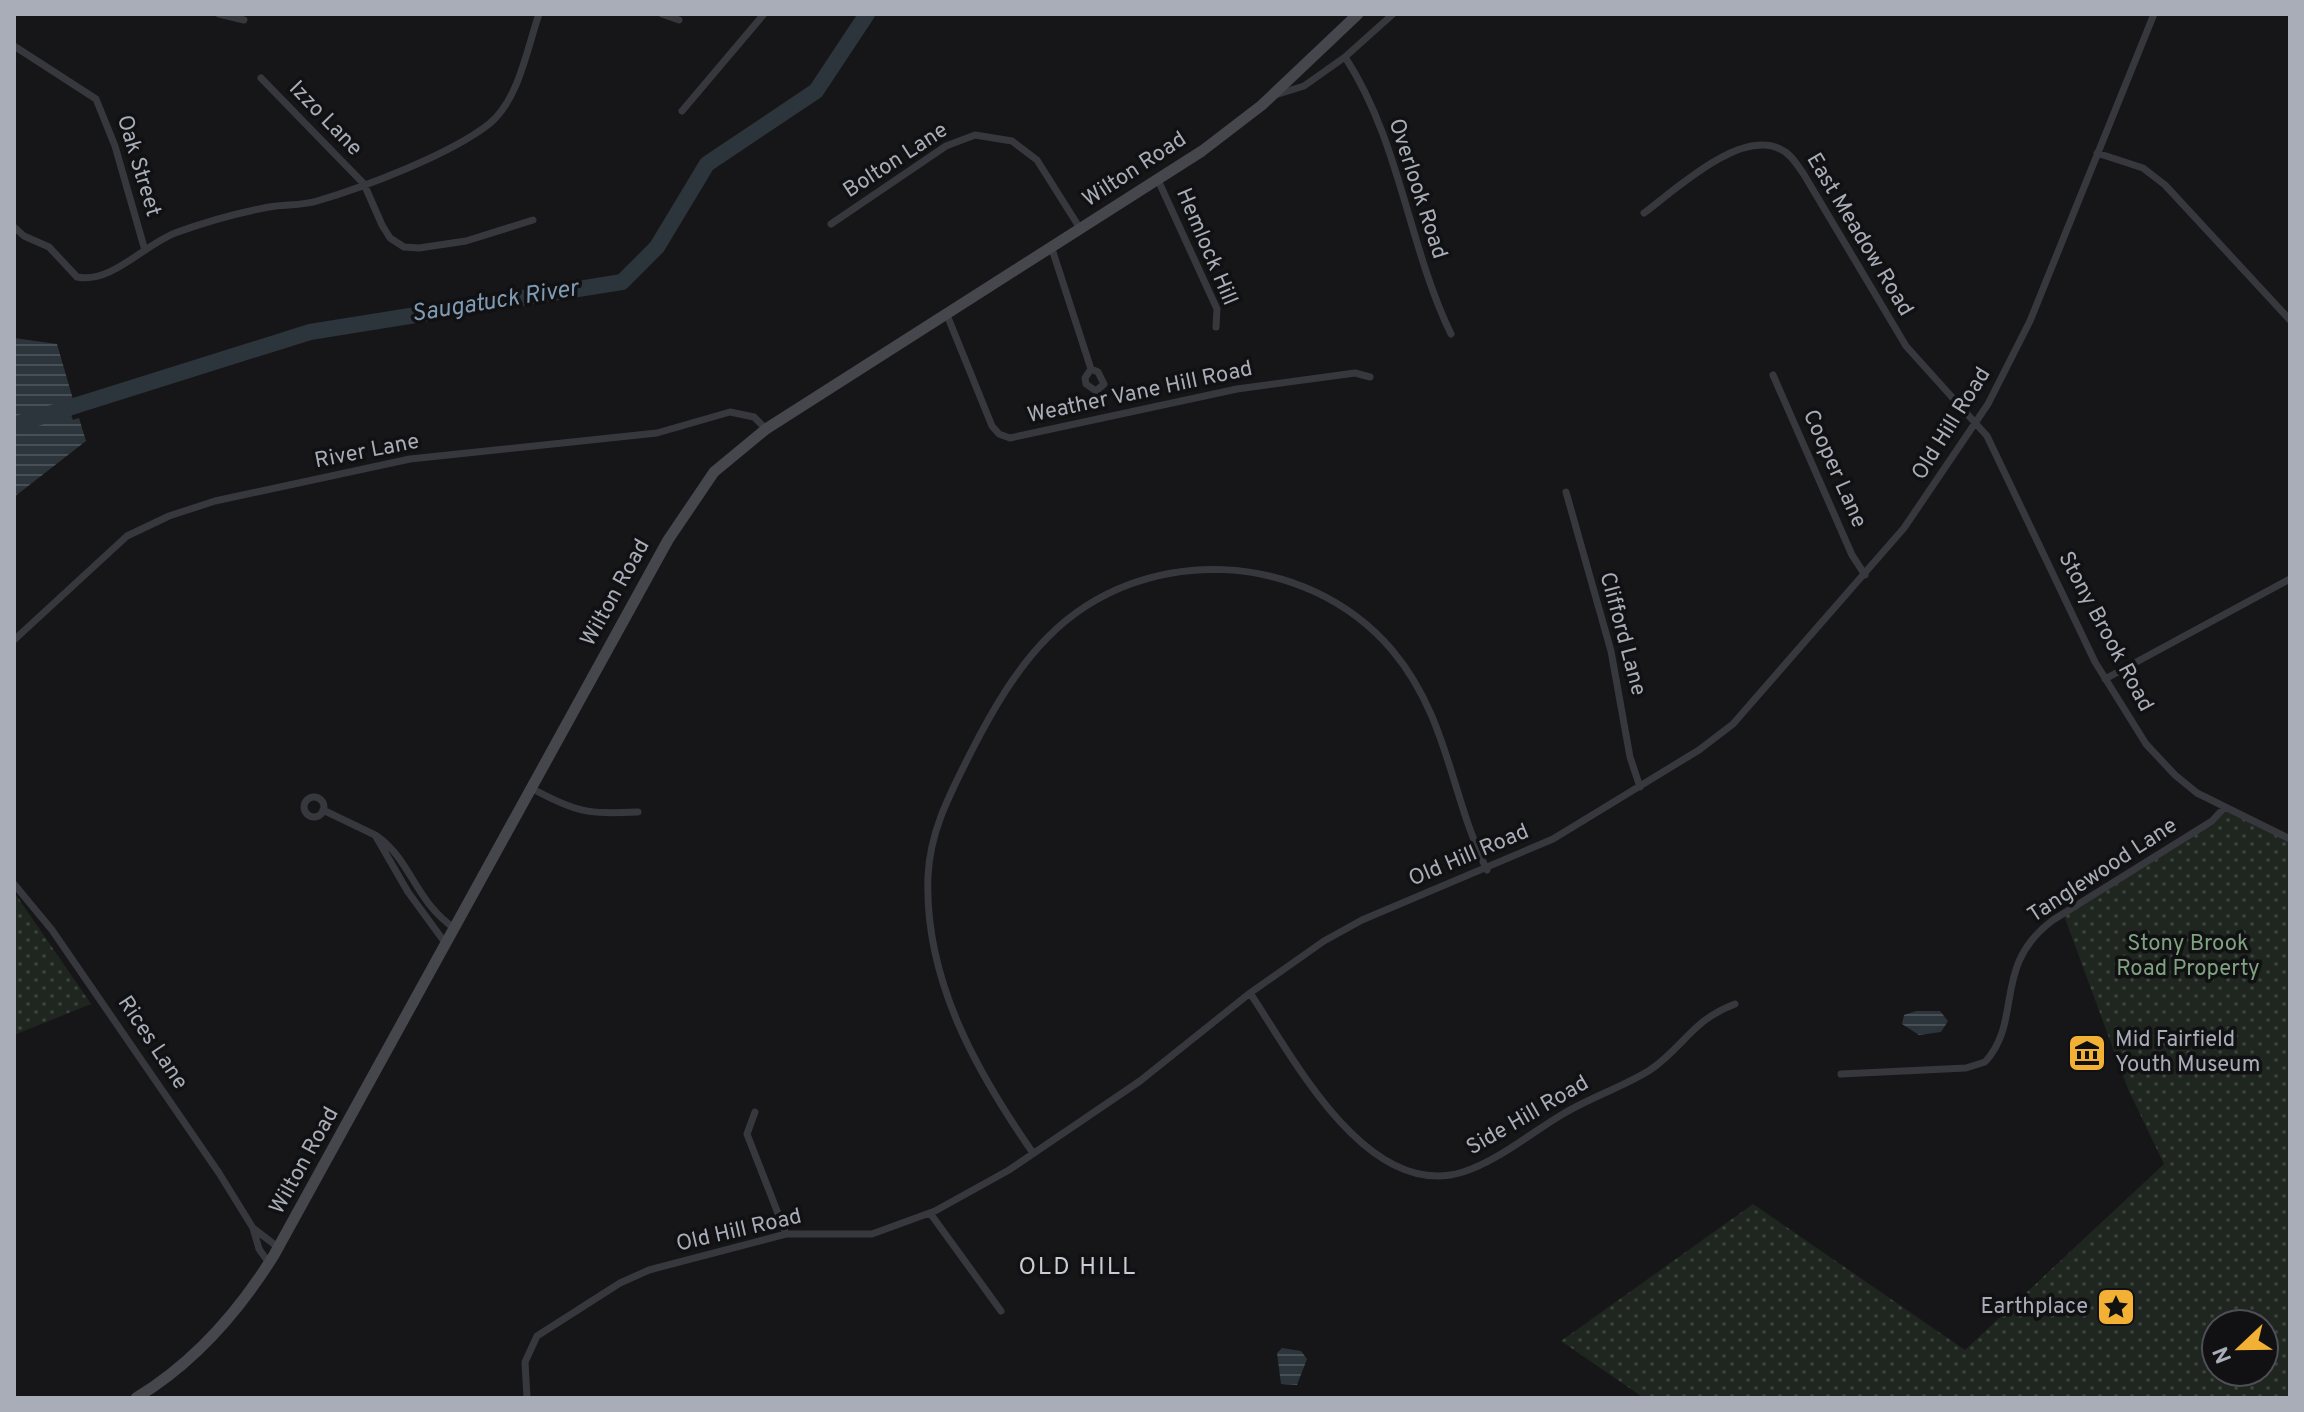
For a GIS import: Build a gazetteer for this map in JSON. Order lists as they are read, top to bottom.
{
  "streets": {
    "main road": ["Wilton Road"],
    "street": [
      "Izzo Lane",
      "Bolton Lane",
      "Oak Street",
      "Overlook Road",
      "East Meadow Road",
      "Hemlock Hill",
      "Weather Vane Hill Road",
      "Old Hill Road",
      "River Lane",
      "Cooper Lane",
      "Stony Brook Road",
      "Clifford Lane",
      "Tanglewood Lane",
      "Rices Lane",
      "Side Hill Road"
    ]
  },
  "crossings": [
    ["Bolton Lane", "Wilton Road"],
    ["Wilton Road", "Hemlock Hill"],
    ["Wilton Road", "Weather Vane Hill Road"],
    ["Wilton Road", "River Lane"],
    ["Wilton Road", "Rices Lane"],
    ["East Meadow Road", "Old Hill Road"],
    ["East Meadow Road", "Stony Brook Road"],
    ["Old Hill Road", "Cooper Lane"],
    ["Old Hill Road", "Stony Brook Road"],
    ["Old Hill Road", "Clifford Lane"],
    ["Old Hill Road", "Side Hill Road"],
    ["Stony Brook Road", "Tanglewood Lane"]
  ],
  "districts": ["OLD HILL"],
  "water": ["Saugatuck River"],
  "parks": ["Stony Brook Road Property"],
  "places": {
    "museum": ["Mid Fairfield Youth Museum"],
    "place": ["Earthplace"]
  },
  "north": "left"
}
